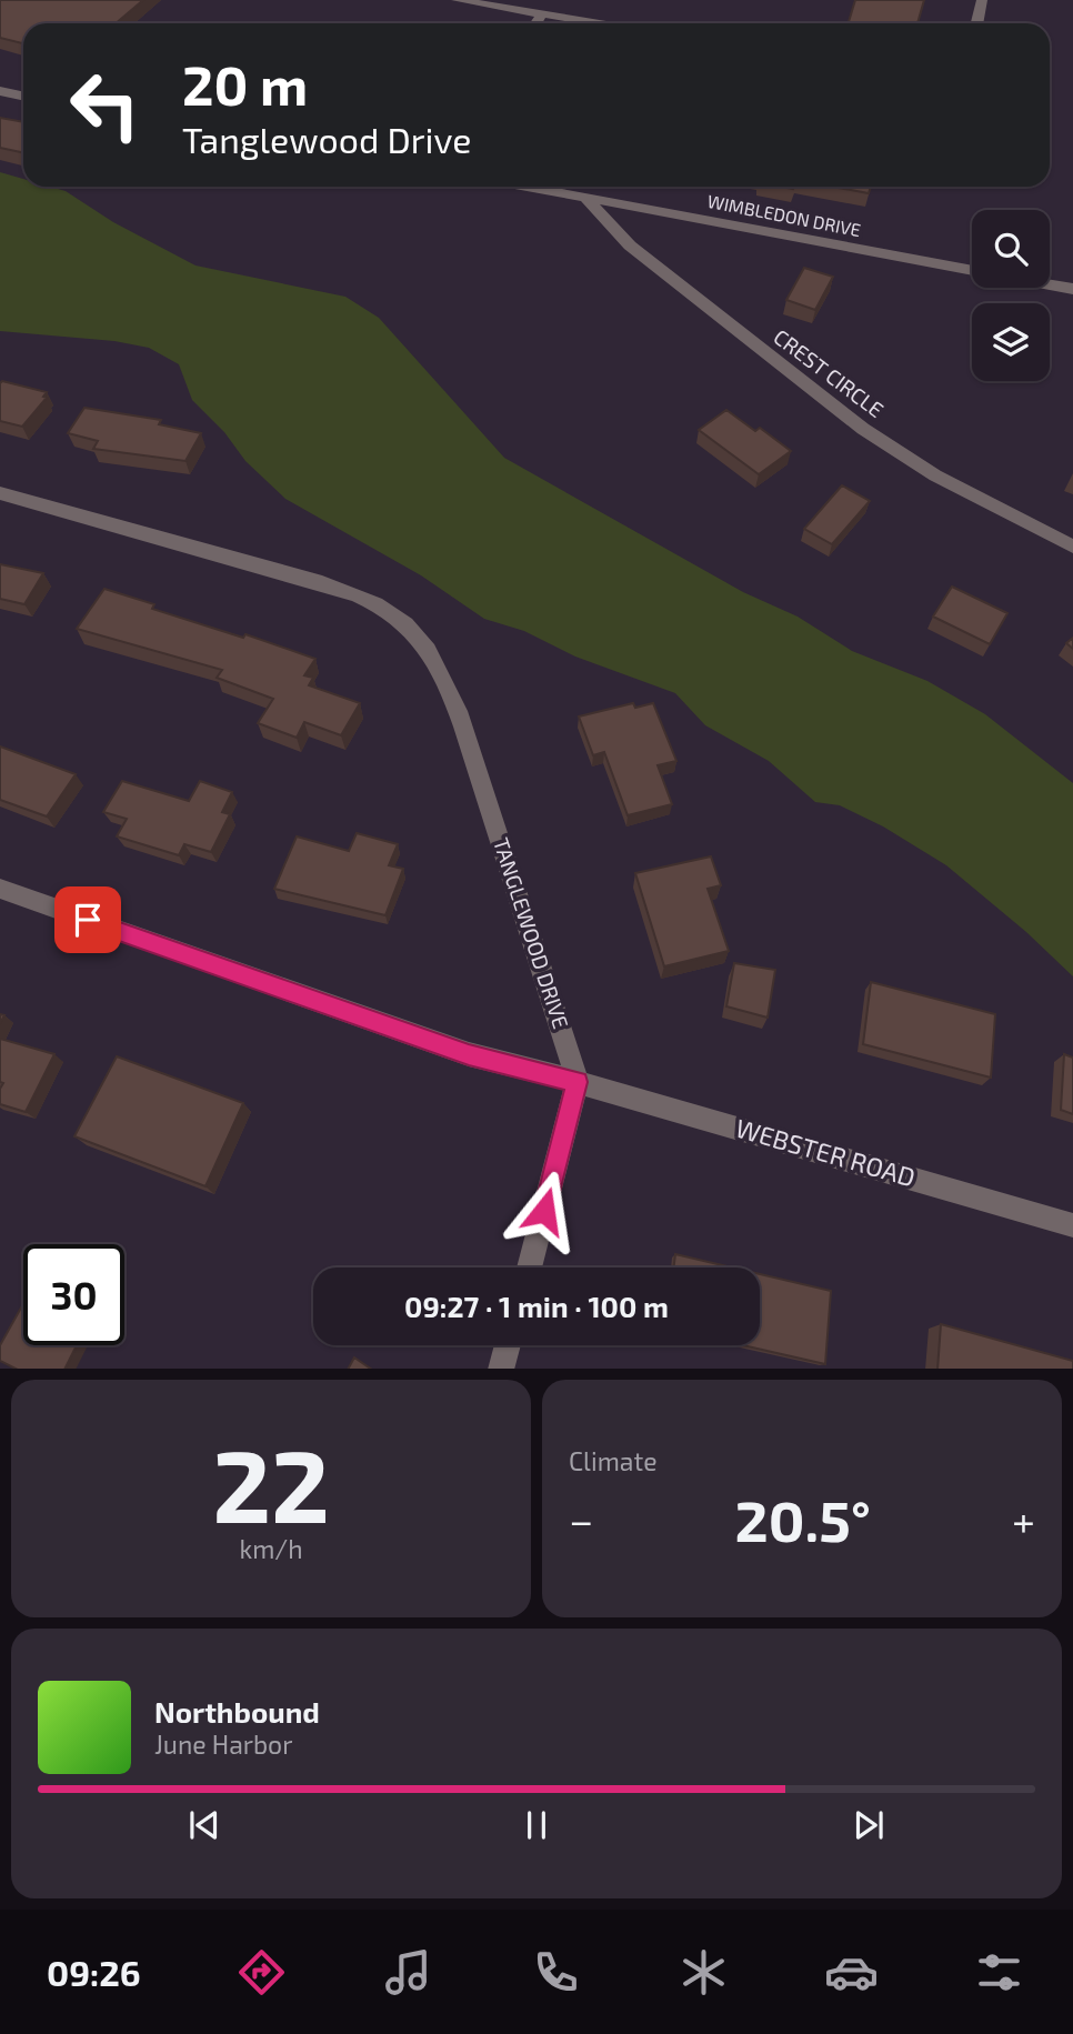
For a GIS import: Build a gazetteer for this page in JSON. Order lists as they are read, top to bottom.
{
  "streets": {
    "street": [
      "WIMBLEDON DRIVE",
      "CREST CIRCLE",
      "TANGLEWOOD DRIVE",
      "WEBSTER ROAD"
    ]
  },
  "crossings": [
    ["WIMBLEDON DRIVE", "CREST CIRCLE"],
    ["TANGLEWOOD DRIVE", "WEBSTER ROAD"]
  ],
  "page": {
    "turn": ["20 m", "Tanglewood Drive"],
    "limit": "30",
    "trip": "09:27 · 1 min · 100 m",
    "tile": [
      ["22", "km/h"],
      "Climate"
    ],
    "heat": ["−", "20.5°", "+"],
    "song": ["Northbound", "June Harbor"],
    "tabs": "09:26"
  }
}
